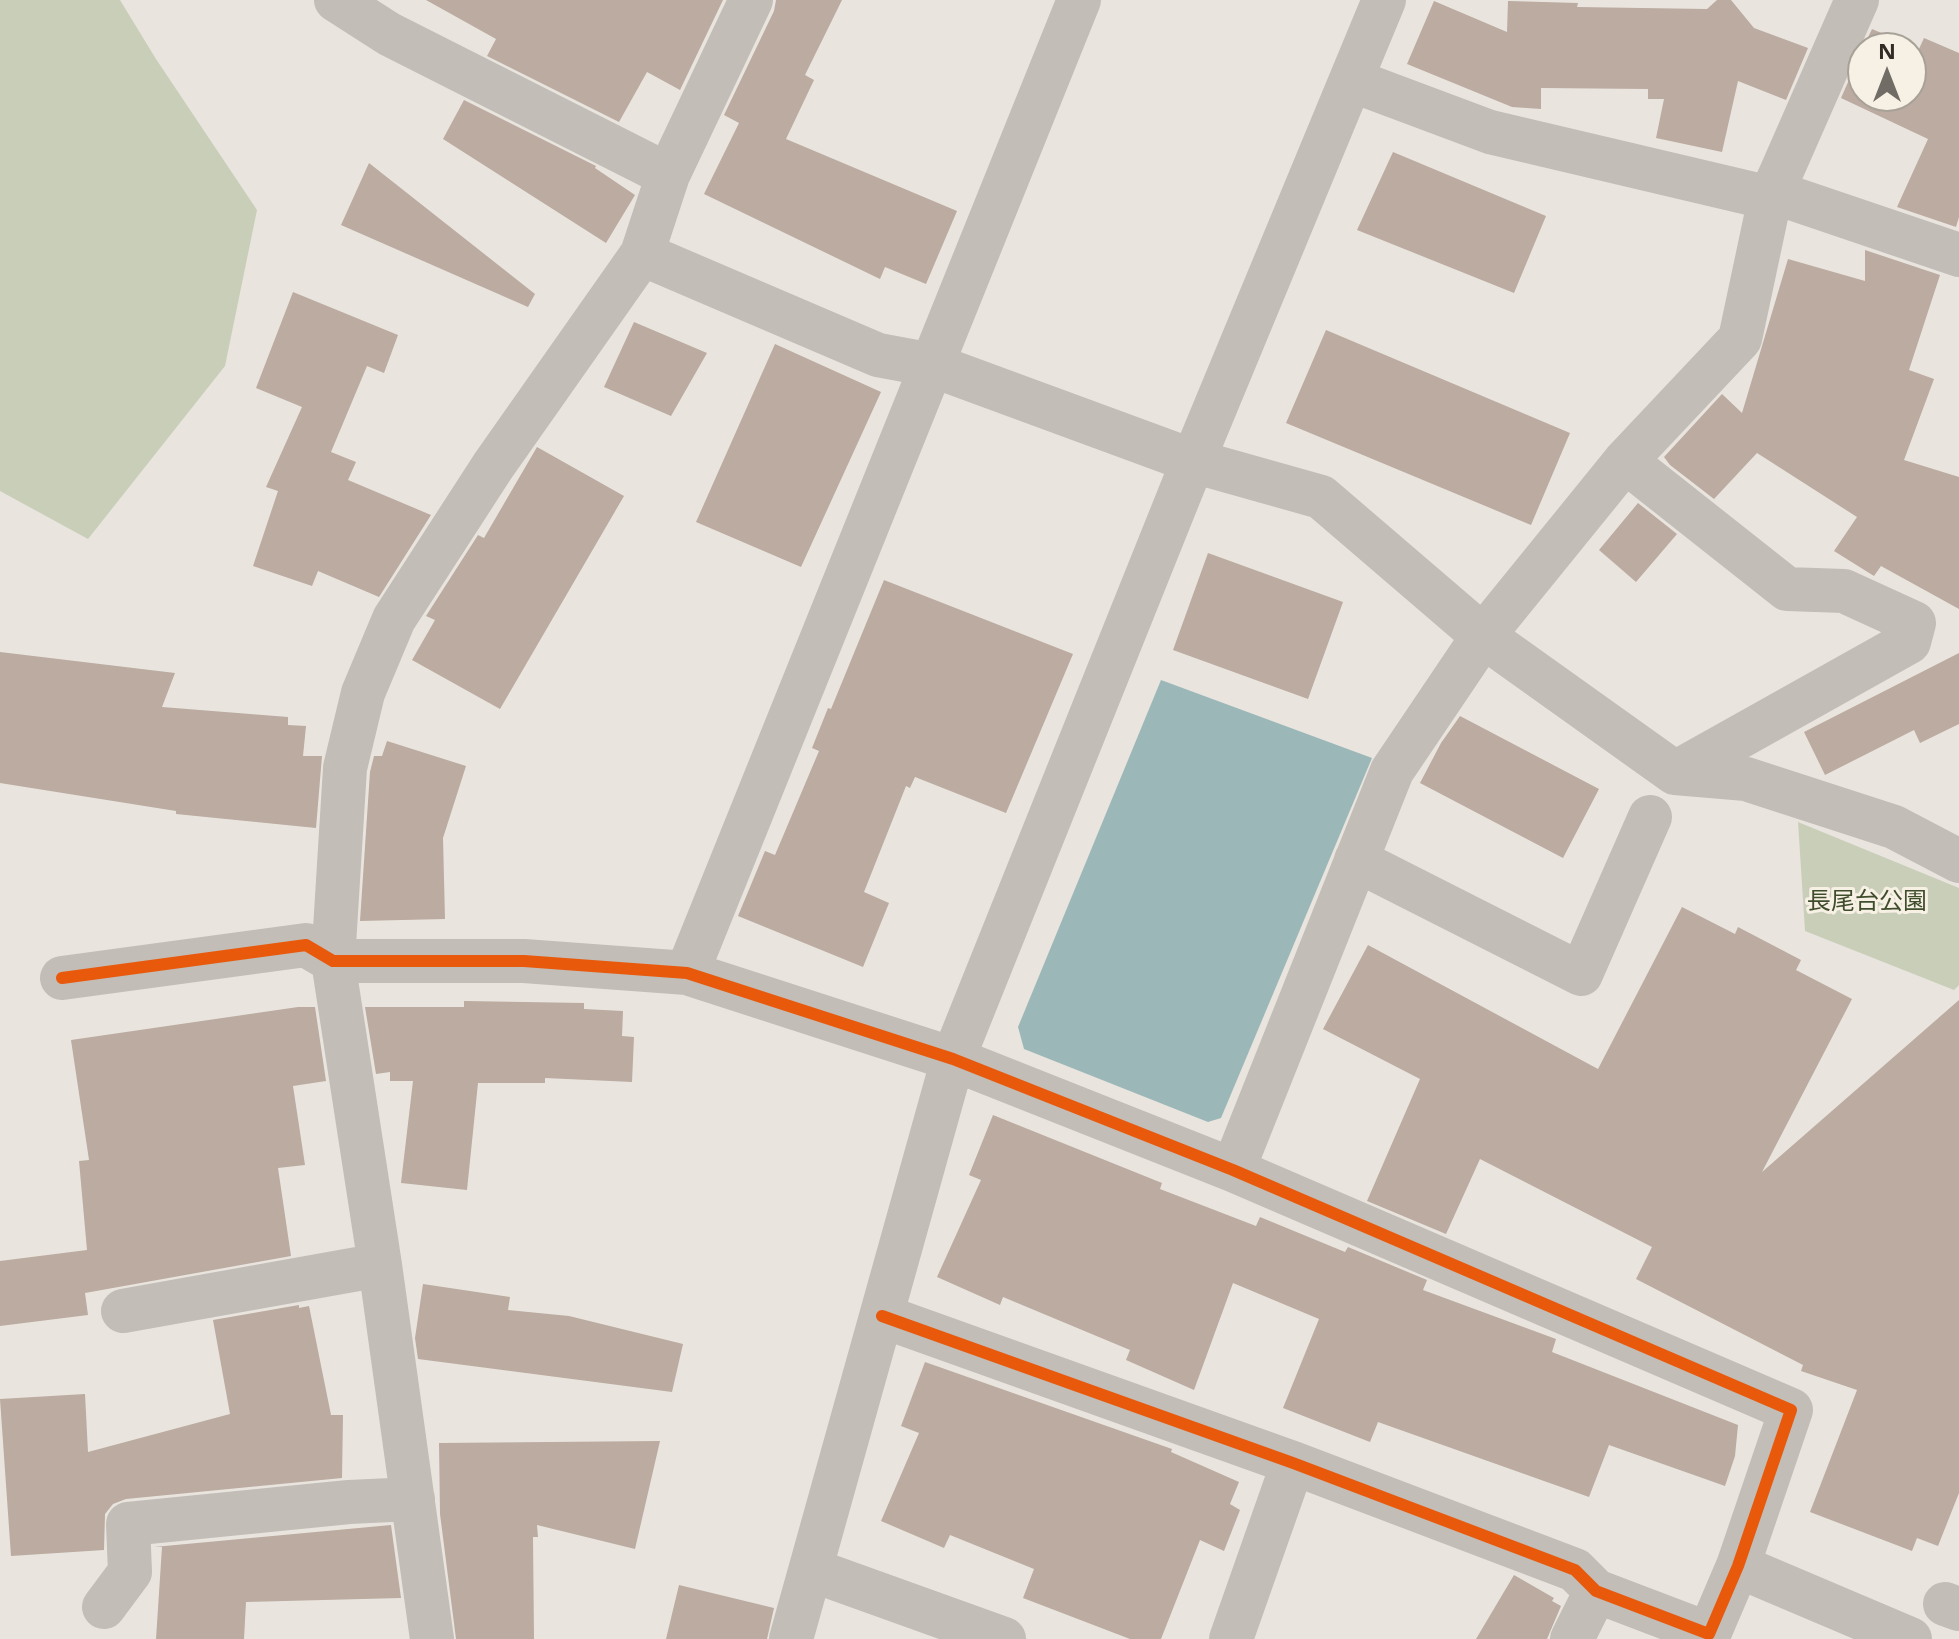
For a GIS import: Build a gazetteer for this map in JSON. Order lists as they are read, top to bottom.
{
  "parks": ["長尾台公園"],
  "north": "top"
}
